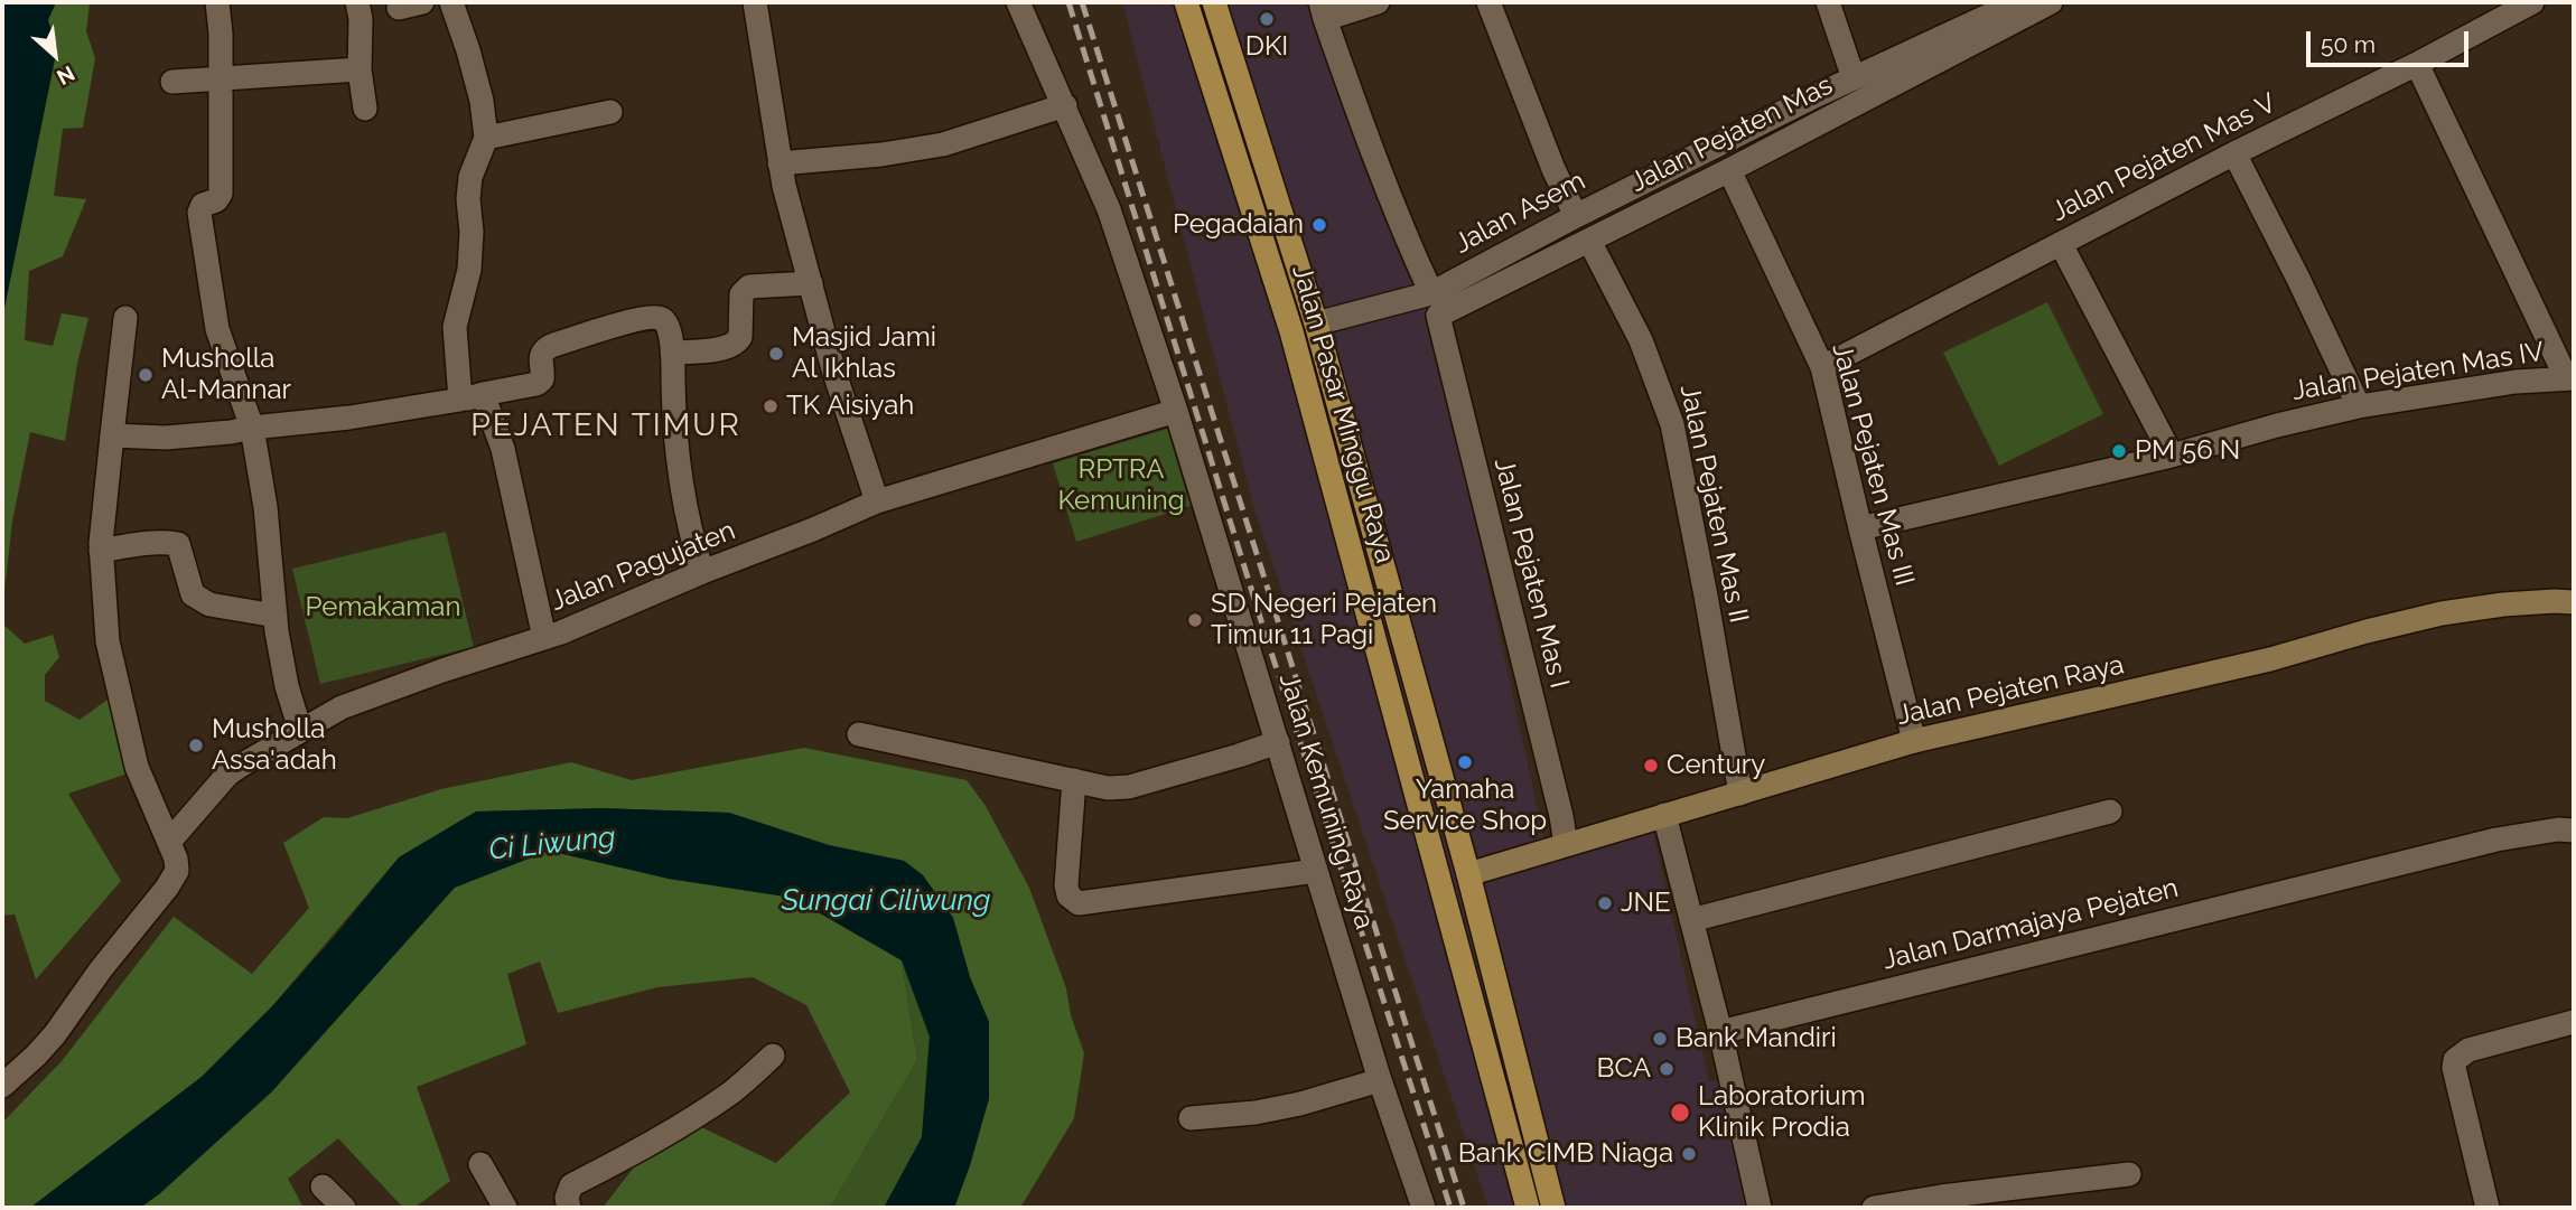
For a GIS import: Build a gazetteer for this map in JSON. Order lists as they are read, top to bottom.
{
  "streets": {
    "main road": ["Jalan Pasar Minggu Raya", "Jalan Pejaten Raya"],
    "street": [
      "Jalan Pejaten Mas",
      "Jalan Pejaten Mas V",
      "Jalan Asem",
      "Jalan Pejaten Mas IV",
      "Jalan Pejaten Mas III",
      "Jalan Pejaten Mas II",
      "Jalan Pagujaten",
      "Jalan Pejaten Mas I",
      "Jalan Kemuning Raya",
      "Jalan Darmajaya Pejaten"
    ]
  },
  "crossings": [
    ["Jalan Pejaten Mas", "Jalan Asem"],
    ["Jalan Pejaten Mas", "Jalan Pejaten Mas III"],
    ["Jalan Pejaten Mas", "Jalan Pejaten Mas II"],
    ["Jalan Pejaten Mas", "Jalan Pejaten Mas I"],
    ["Jalan Pejaten Mas V", "Jalan Pejaten Mas III"],
    ["Jalan Asem", "Jalan Pejaten Mas I"],
    ["Jalan Pejaten Mas IV", "Jalan Pejaten Mas III"],
    ["Jalan Pasar Minggu Raya", "Jalan Pejaten Raya"],
    ["Jalan Pejaten Mas III", "Jalan Pejaten Raya"],
    ["Jalan Pejaten Mas II", "Jalan Pejaten Raya"],
    ["Jalan Pagujaten", "Jalan Kemuning Raya"],
    ["Jalan Pejaten Mas I", "Jalan Pejaten Raya"]
  ],
  "districts": ["PEJATEN TIMUR"],
  "water": ["Ci Liwung", "Sungai Ciliwung"],
  "parks": ["RPTRA Kemuning", "Pemakaman"],
  "places": [
    "DKI",
    "Pegadaian",
    "Masjid Jami Al Ikhlas",
    "Musholla Al-Mannar",
    "TK Aisiyah",
    "PM 56 N",
    "SD Negeri Pejaten Timur 11 Pagi",
    "Musholla Assa'adah",
    "Yamaha Service Shop",
    "Century",
    "JNE",
    "Bank Mandiri",
    "BCA",
    "Laboratorium Klinik Prodia",
    "Bank CIMB Niaga"
  ],
  "scale_bar": "50 m",
  "north": "bottom right"
}
